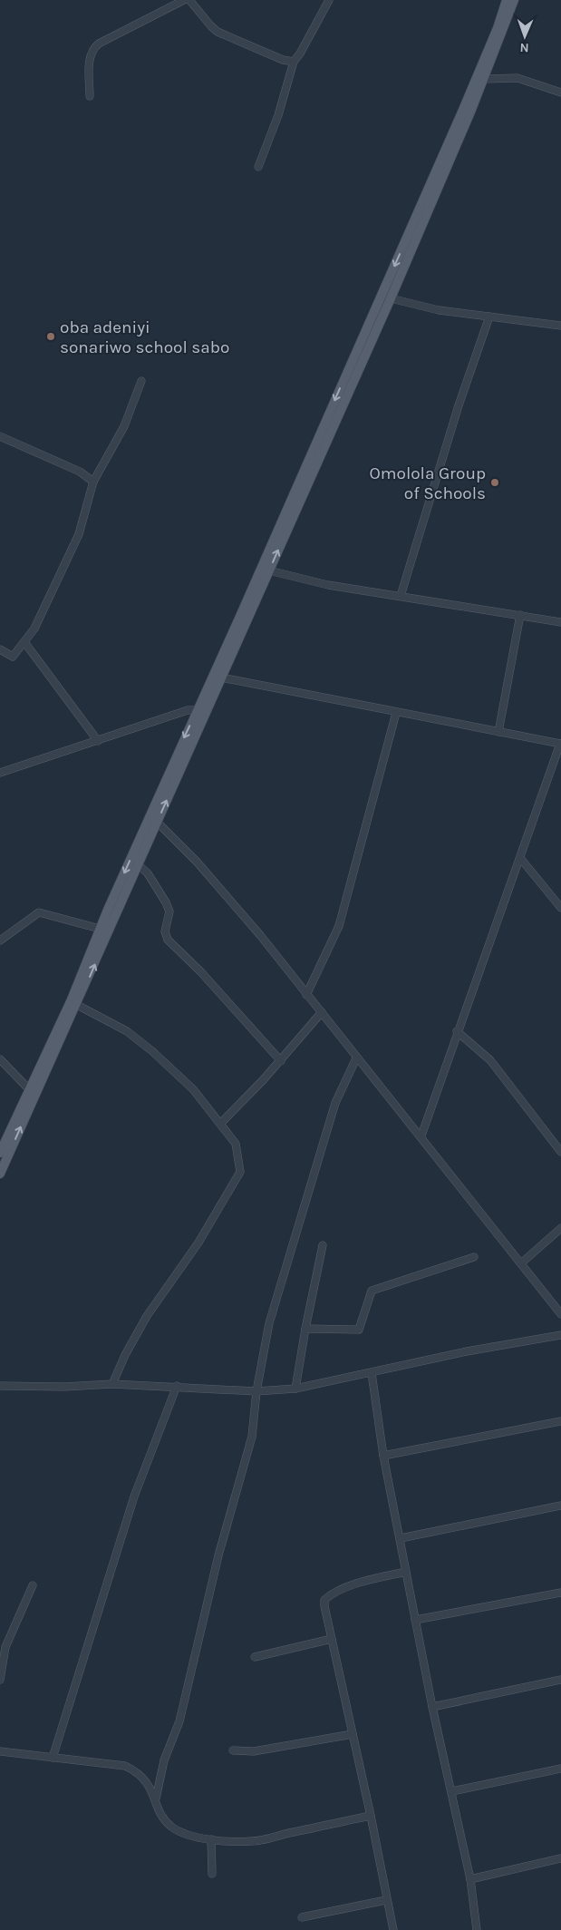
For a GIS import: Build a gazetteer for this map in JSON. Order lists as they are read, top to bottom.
{
  "places": ["oba adeniyi sonariwo school sabo", "Omolola Group of Schools"],
  "north": "bottom"
}
